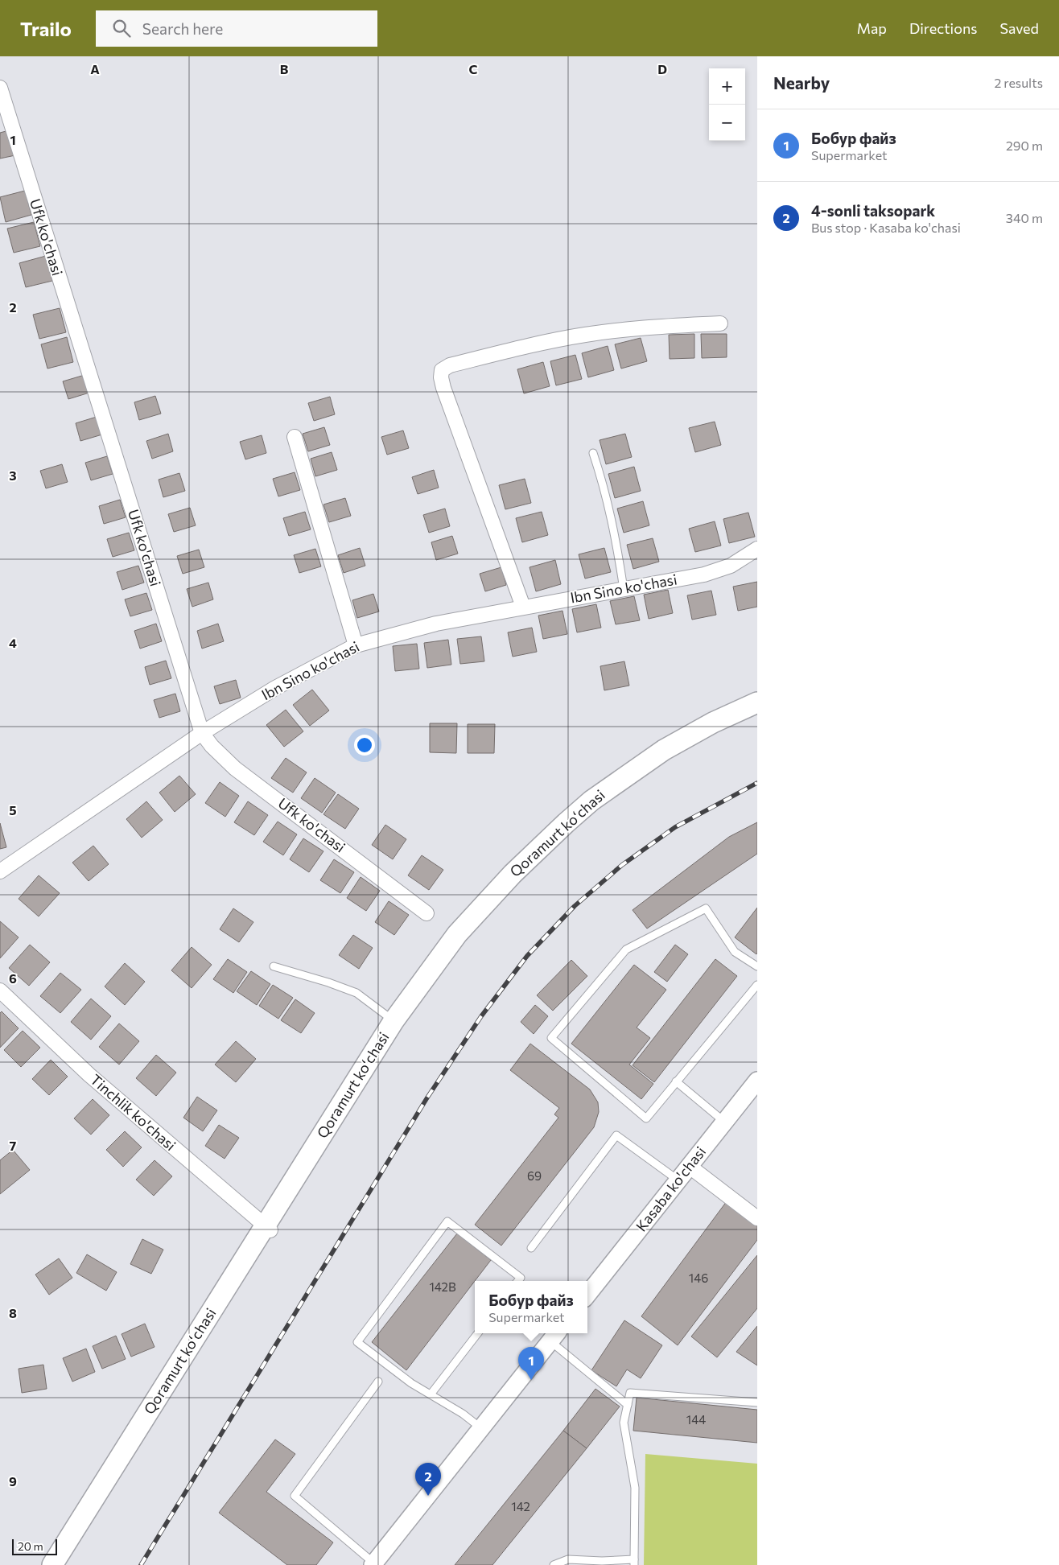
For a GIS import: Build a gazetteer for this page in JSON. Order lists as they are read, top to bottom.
{
  "streets": {
    "main road": ["Qoramurt koʻchasi"],
    "street": [
      "Ufk ko'chasi",
      "Ibn Sino ko'chasi",
      "Tinchlik ko'chasi",
      "Kasaba ko'chasi"
    ]
  },
  "crossings": [
    ["Ufk ko'chasi", "Ibn Sino ko'chasi"],
    ["Qoramurt koʻchasi", "Tinchlik ko'chasi"]
  ],
  "house_numbers": [
    "69",
    "146",
    "142B",
    "144",
    "142"
  ],
  "scale_bar": "20 m",
  "page": {
    "header": "Trailo",
    "search": "Search here",
    "nav": ["Map", "Directions", "Saved"],
    "heading": ["Nearby", "2 results"],
    "map_buttons": ["+", "−"],
    "list": [
      {
        "mark": "1",
        "name": "Бобур файз",
        "note": "Supermarket",
        "value": "290 m"
      },
      {
        "mark": "2",
        "name": "4-sonli taksopark",
        "note": "Bus stop · Kasaba ko'chasi",
        "value": "340 m"
      }
    ],
    "popup": ["Бобур файз", "Supermarket"],
    "pins": ["1", "2"],
    "scale": "20 m"
  },
  "grid": {
    "columns": [
      "A",
      "B",
      "C",
      "D"
    ],
    "rows": [
      "1",
      "2",
      "3",
      "4",
      "5",
      "6",
      "7",
      "8",
      "9"
    ]
  }
}
